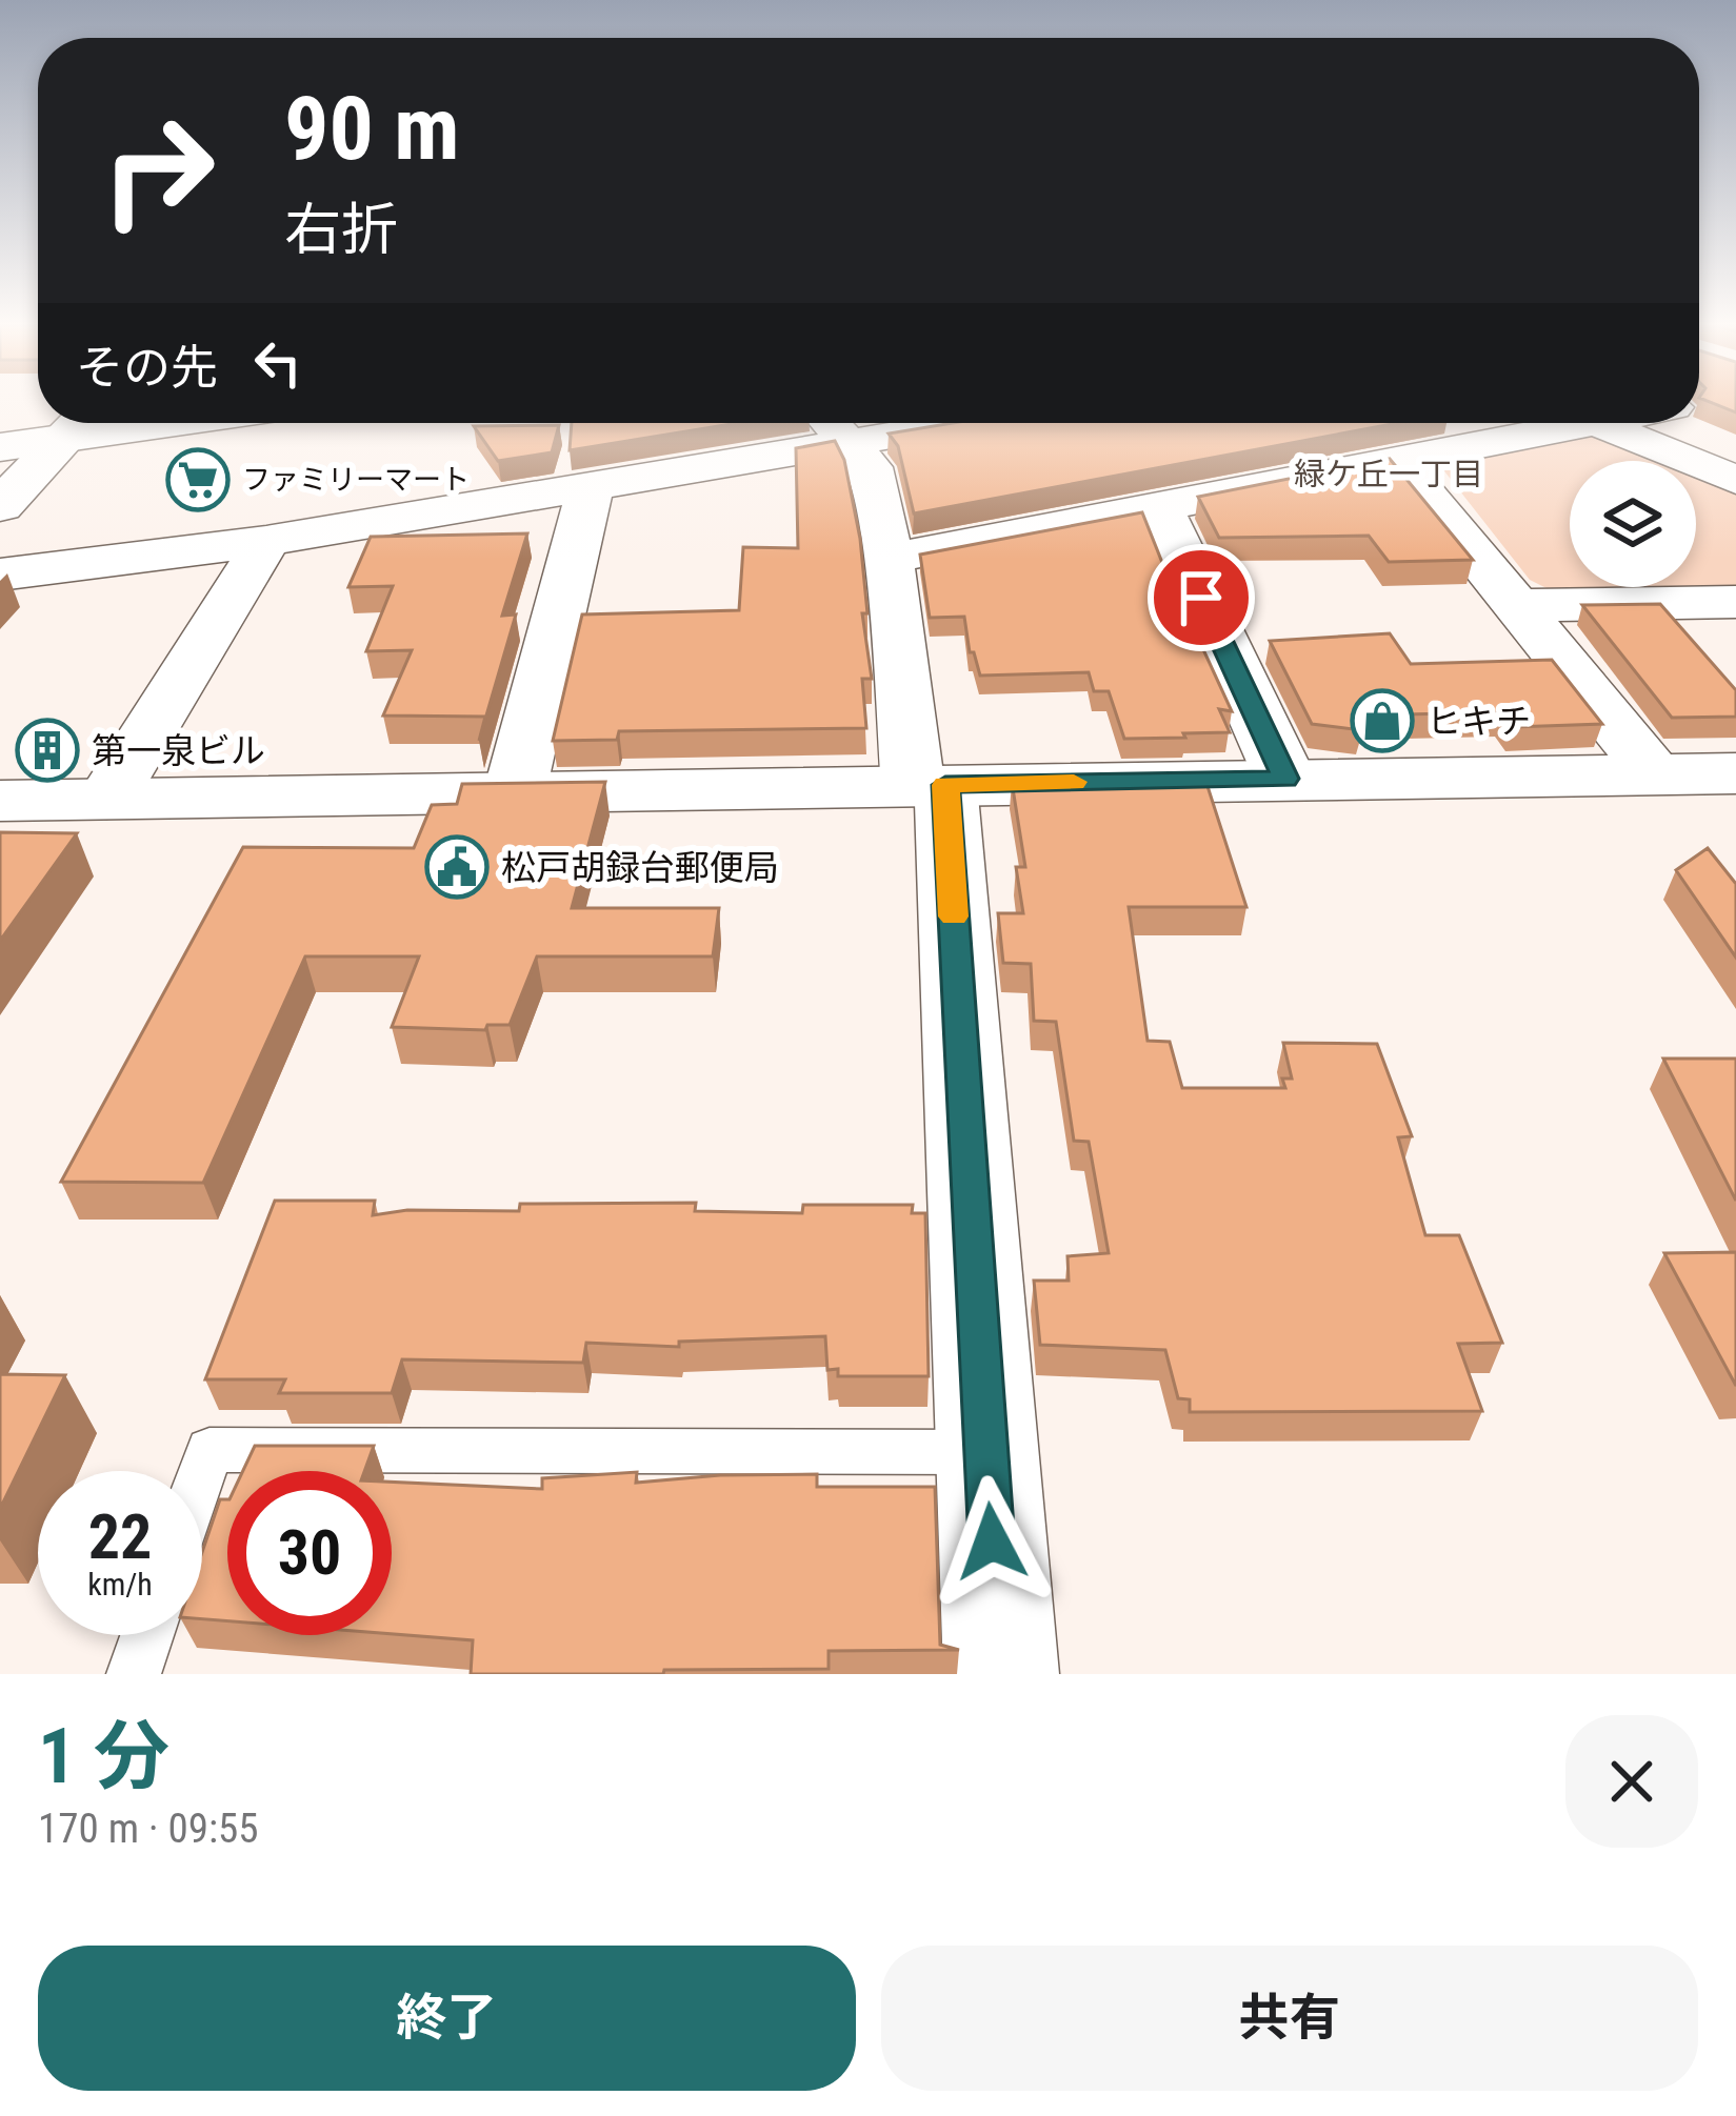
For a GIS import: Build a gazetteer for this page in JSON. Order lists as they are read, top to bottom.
{
  "districts": ["緑ケ丘一丁目"],
  "places": {
    "supermarket": ["ファミリーマート"],
    "shop": ["ヒキチ"],
    "building": ["第一泉ビル"],
    "public building": ["松戸胡録台郵便局"]
  },
  "page": {
    "turn": ["90 m", "右折"],
    "then": "その先",
    "speed": "22 km/h",
    "limit": "30",
    "heading": ["1 分", "170 m · 09:55"],
    "buttons": ["終了", "共有"]
  }
}
